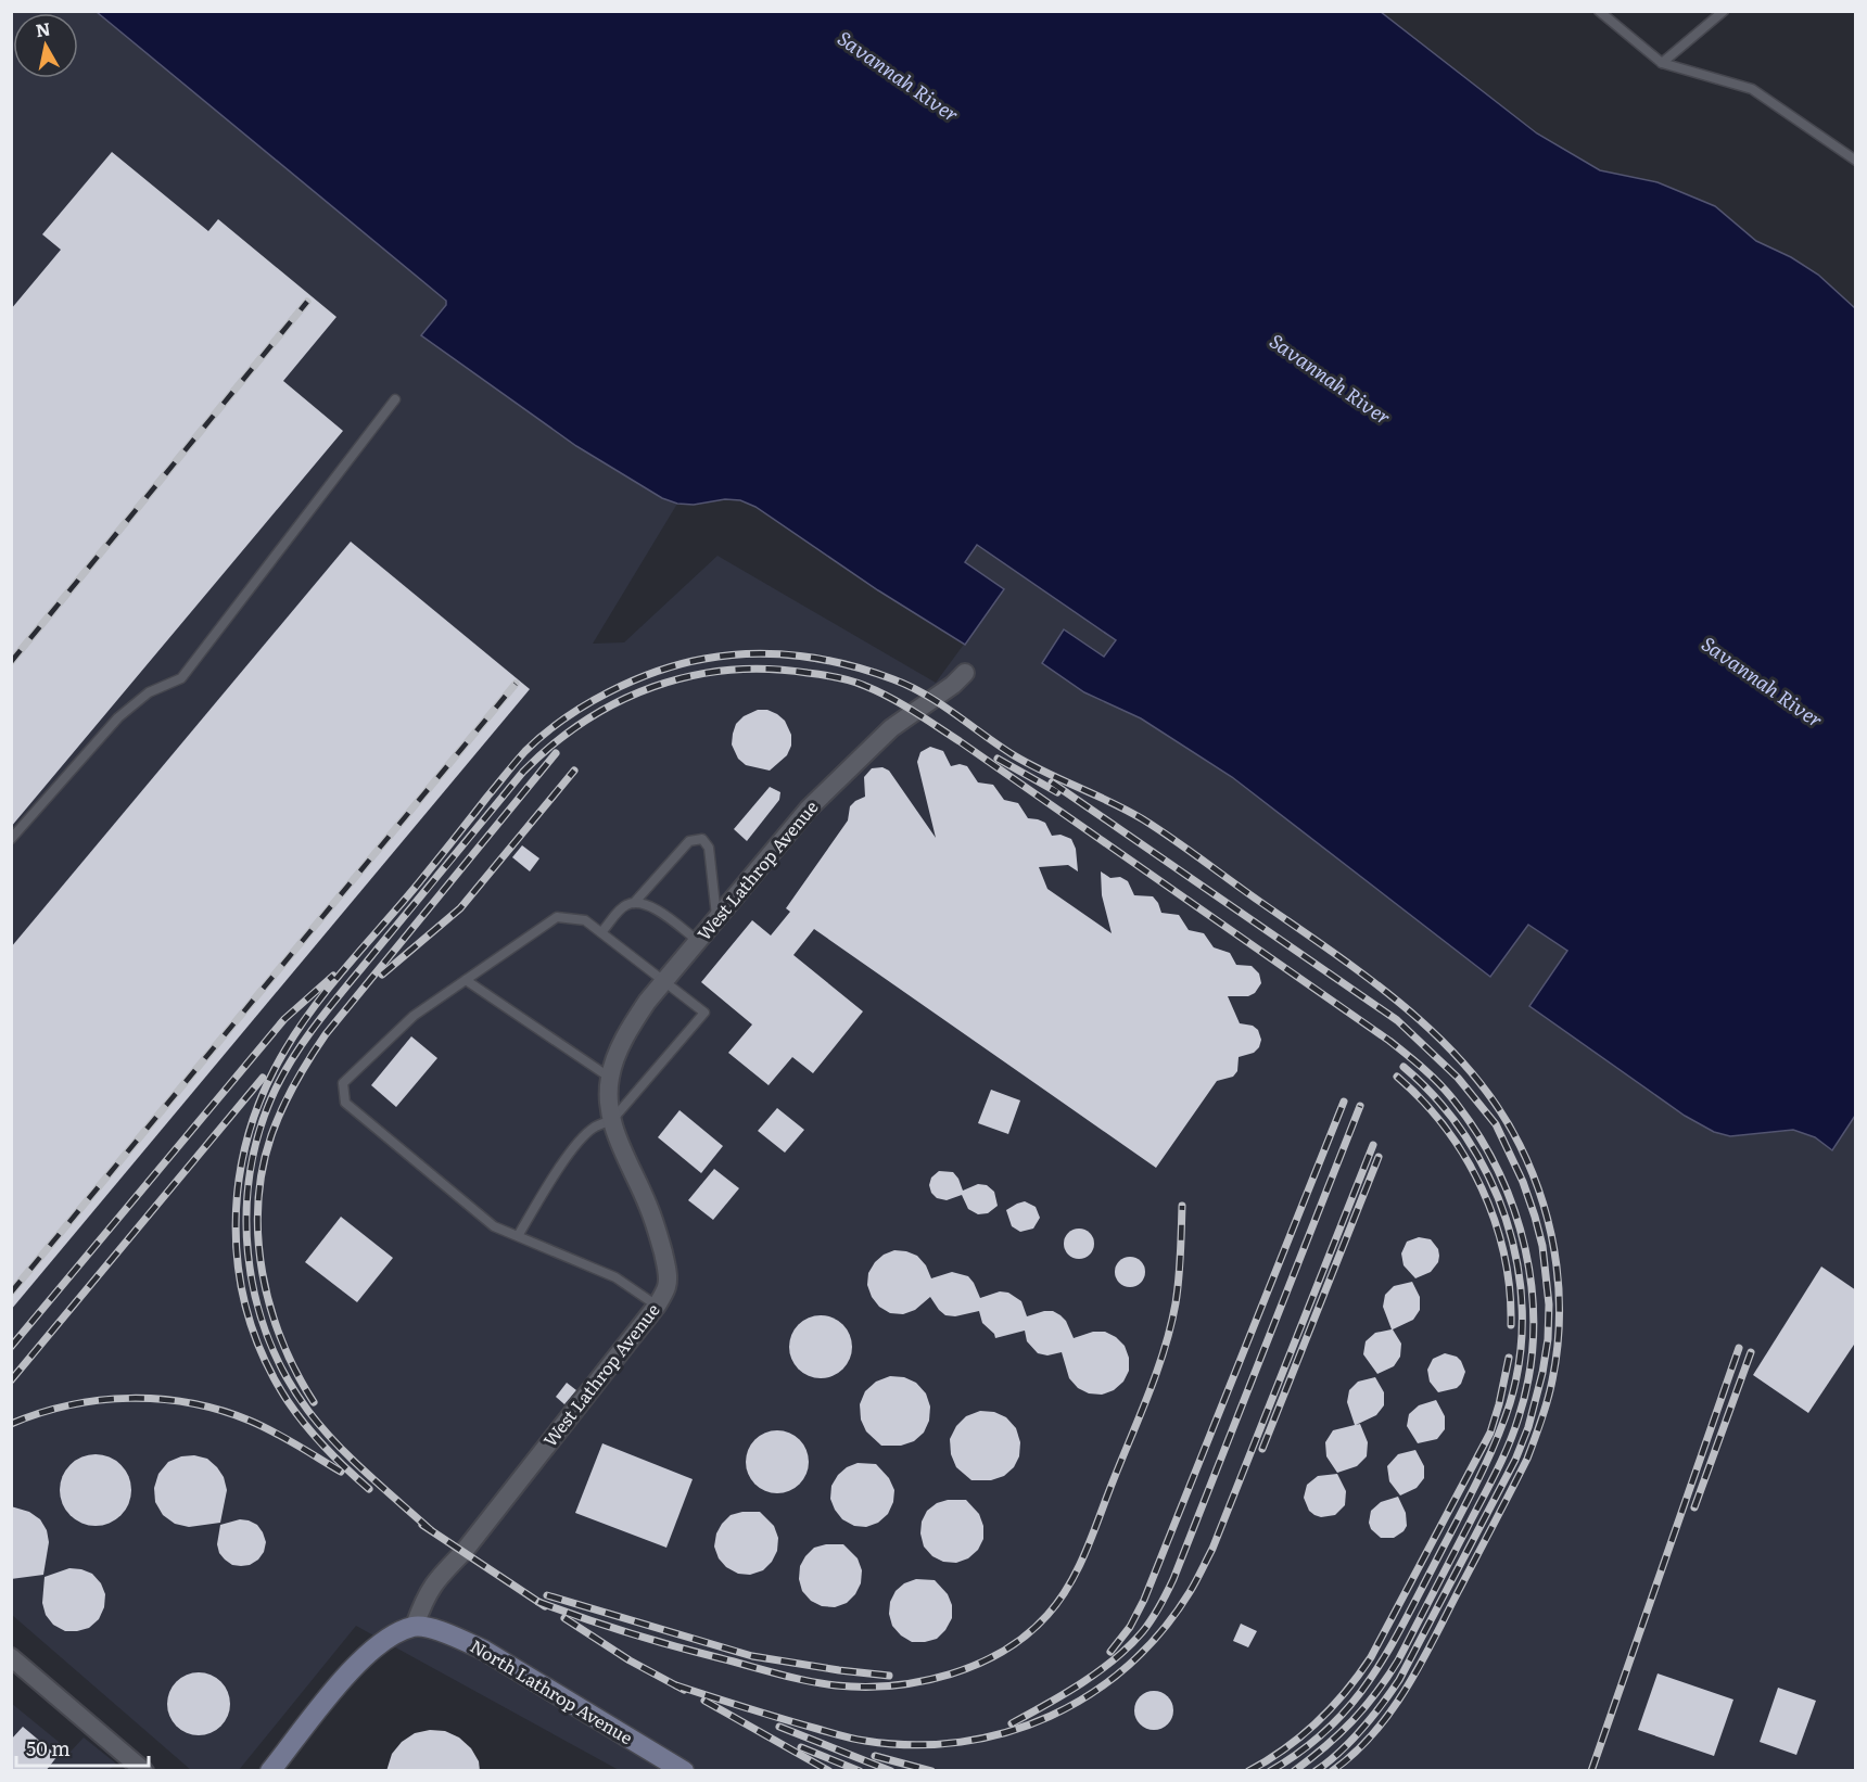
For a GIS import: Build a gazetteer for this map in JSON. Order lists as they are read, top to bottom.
{
  "streets": {
    "street": ["West Lathrop Avenue", "North Lathrop Avenue"]
  },
  "crossings": [
    ["West Lathrop Avenue", "North Lathrop Avenue"]
  ],
  "water": ["Savannah River"],
  "scale_bar": "50 m",
  "north": "top"
}
